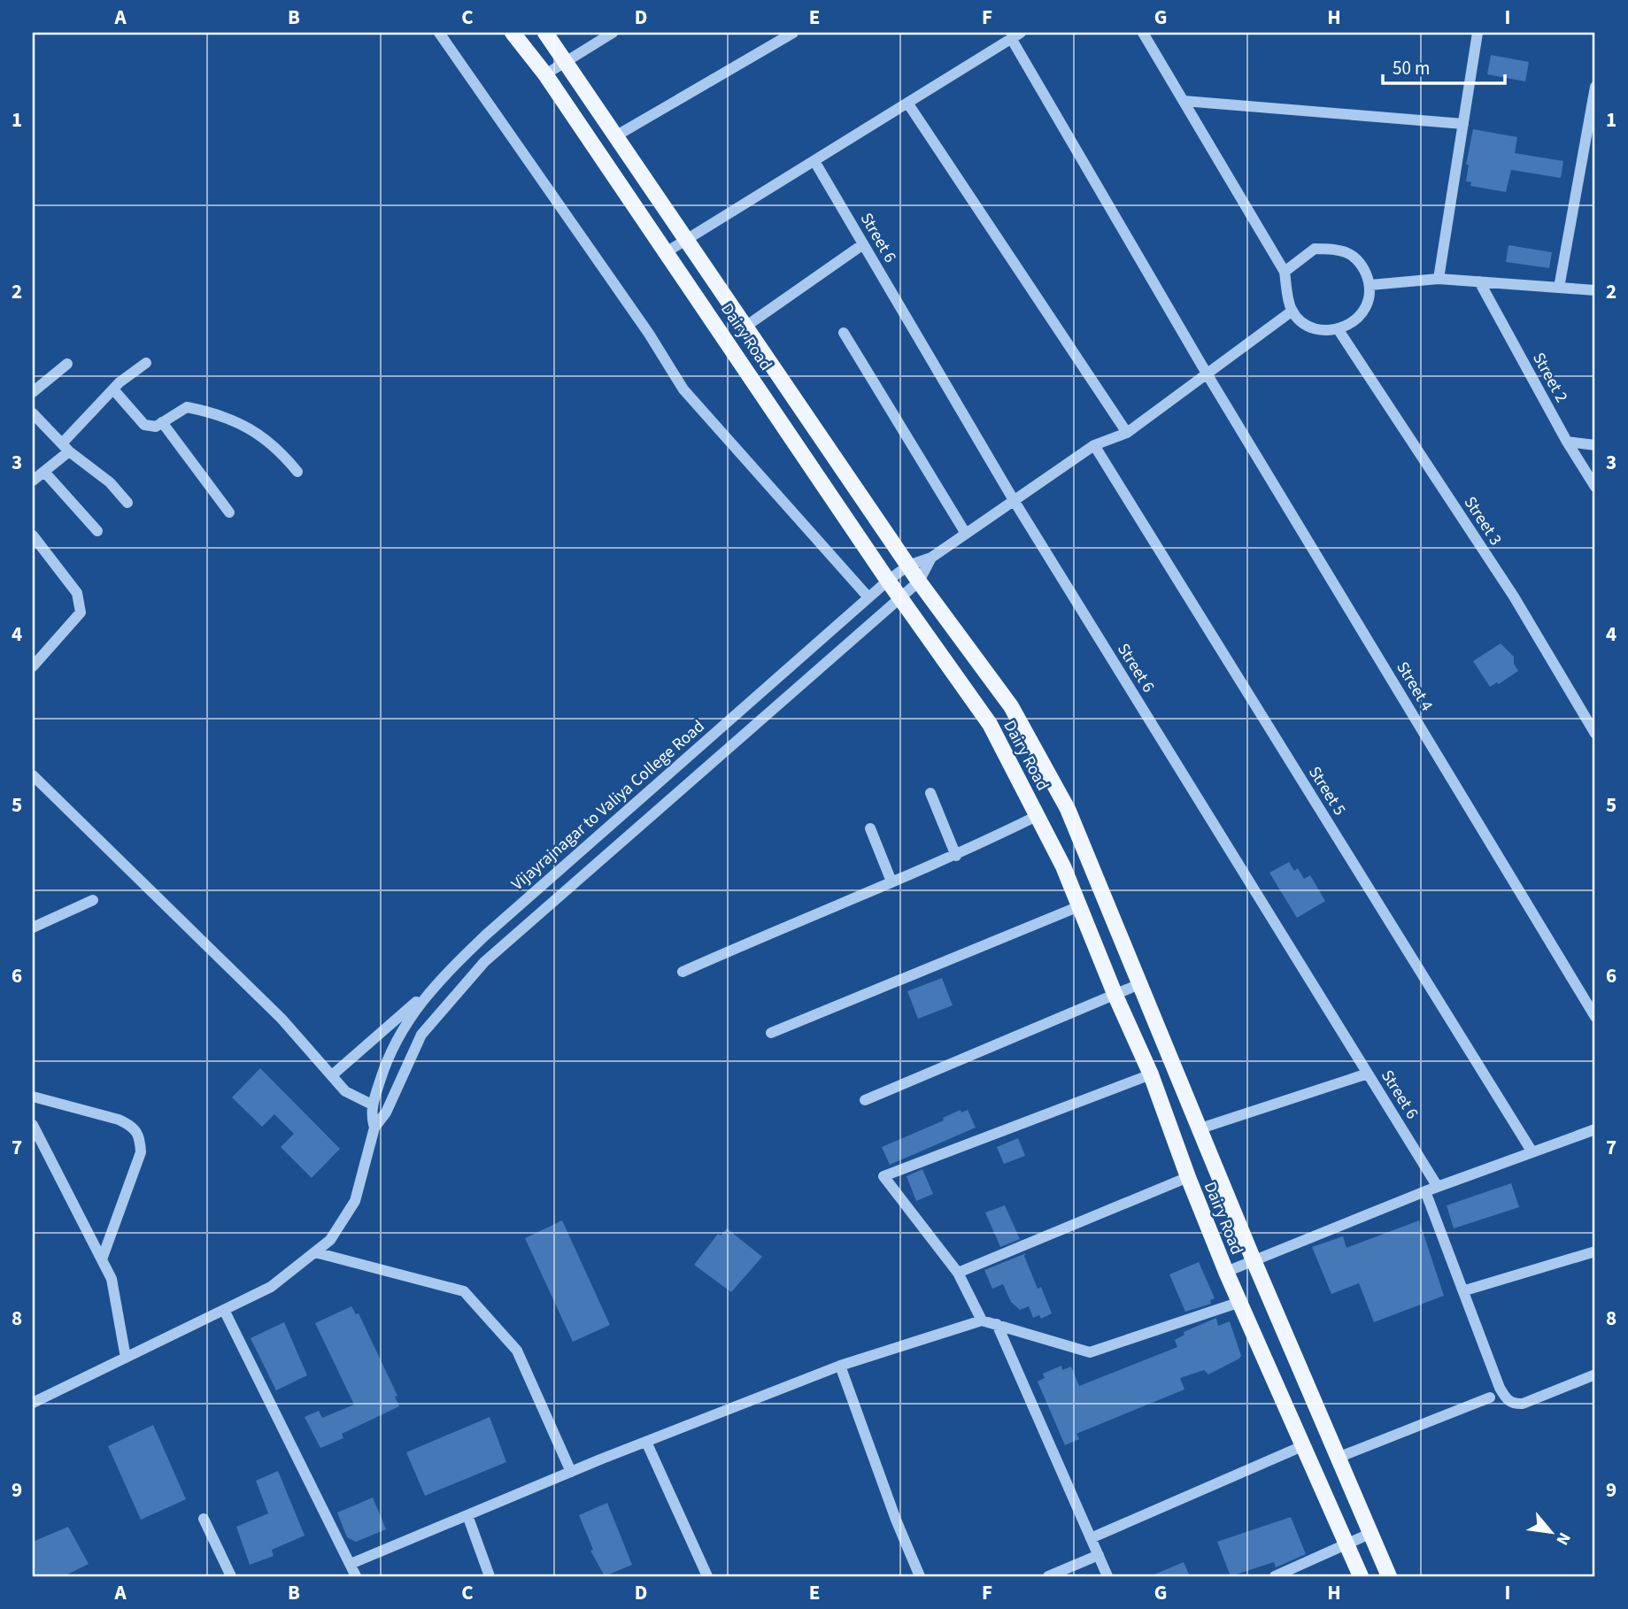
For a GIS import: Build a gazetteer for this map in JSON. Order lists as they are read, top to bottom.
{
  "streets": {
    "main road": ["Dairy Road"],
    "street": [
      "Street 6",
      "Street 2",
      "Street 3",
      "Street 4",
      "Street 5",
      "Vijayrajnagar to Valiya College Road"
    ]
  },
  "crossings": [
    ["Street 6", "Vijayrajnagar to Valiya College Road"],
    ["Dairy Road", "Vijayrajnagar to Valiya College Road"],
    ["Street 3", "Vijayrajnagar to Valiya College Road"],
    ["Street 4", "Vijayrajnagar to Valiya College Road"],
    ["Street 5", "Vijayrajnagar to Valiya College Road"]
  ],
  "scale_bar": "50 m",
  "north": "bottom right",
  "grid": {
    "columns": [
      "A",
      "B",
      "C",
      "D",
      "E",
      "F",
      "G",
      "H",
      "I"
    ],
    "rows": [
      "1",
      "2",
      "3",
      "4",
      "5",
      "6",
      "7",
      "8",
      "9"
    ]
  }
}
